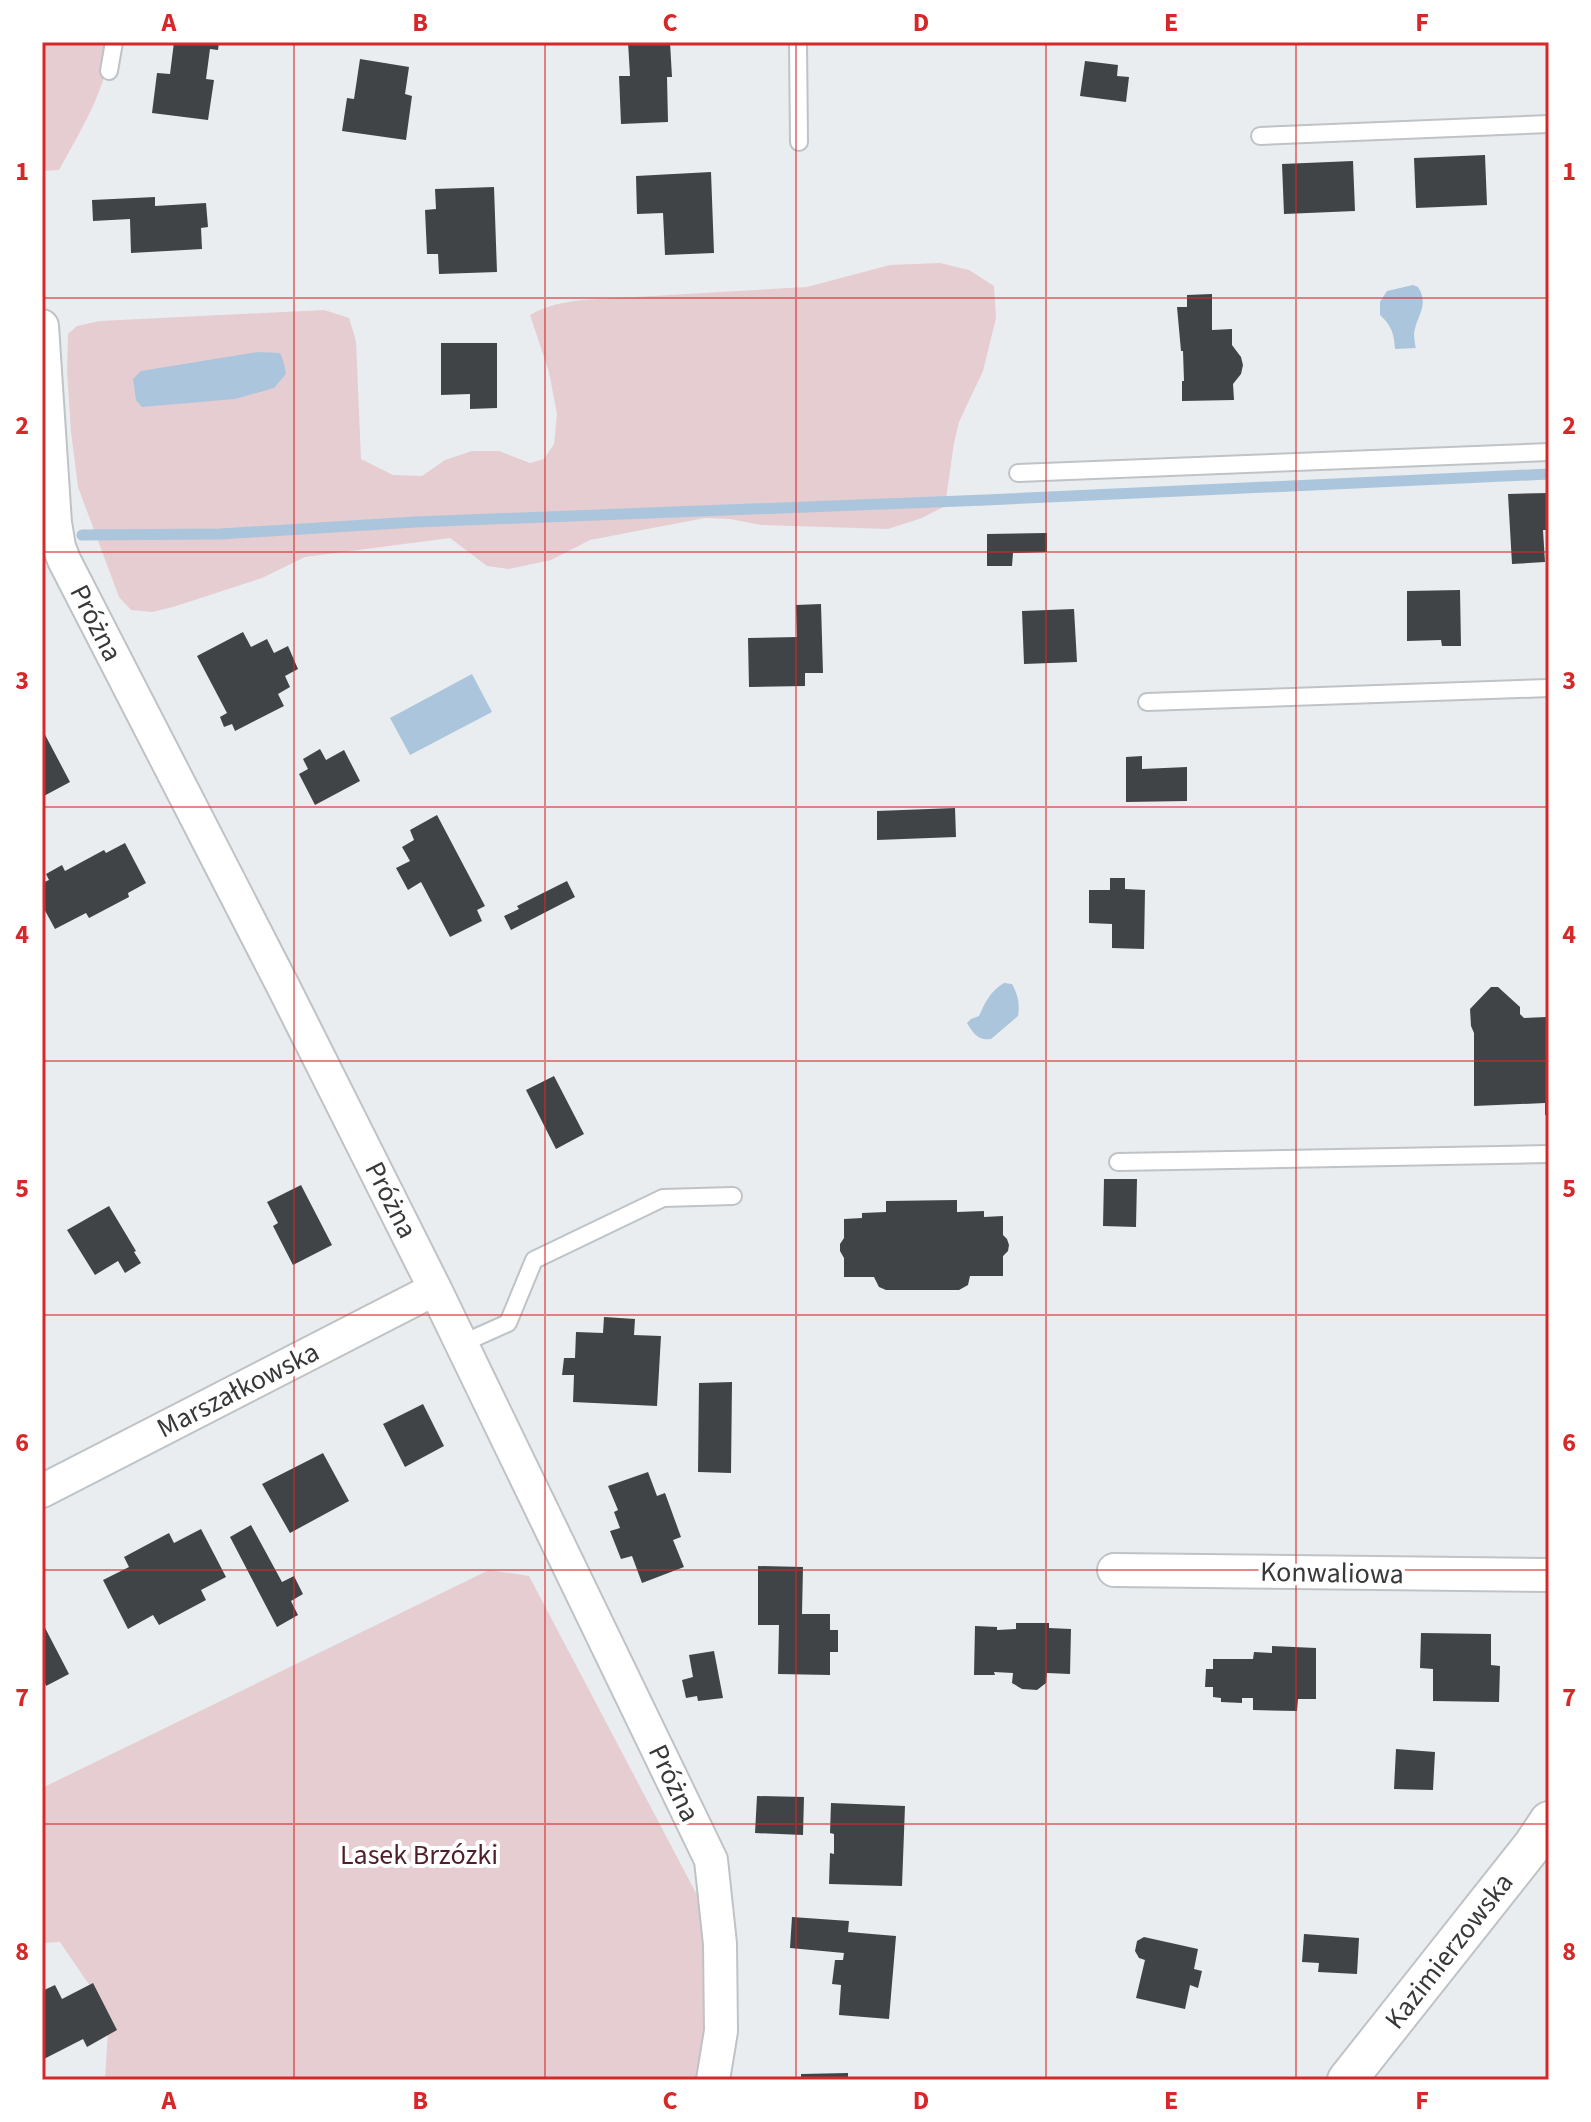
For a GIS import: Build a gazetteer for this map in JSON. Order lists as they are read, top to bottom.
{
  "streets": {
    "street": [
      "Próżna",
      "Marszałkowska",
      "Konwaliowa",
      "Kazimierzowska"
    ]
  },
  "crossings": [
    ["Próżna", "Marszałkowska"]
  ],
  "parks": ["Lasek Brzózki"],
  "grid": {
    "columns": [
      "A",
      "B",
      "C",
      "D",
      "E",
      "F"
    ],
    "rows": [
      "1",
      "2",
      "3",
      "4",
      "5",
      "6",
      "7",
      "8"
    ]
  }
}
